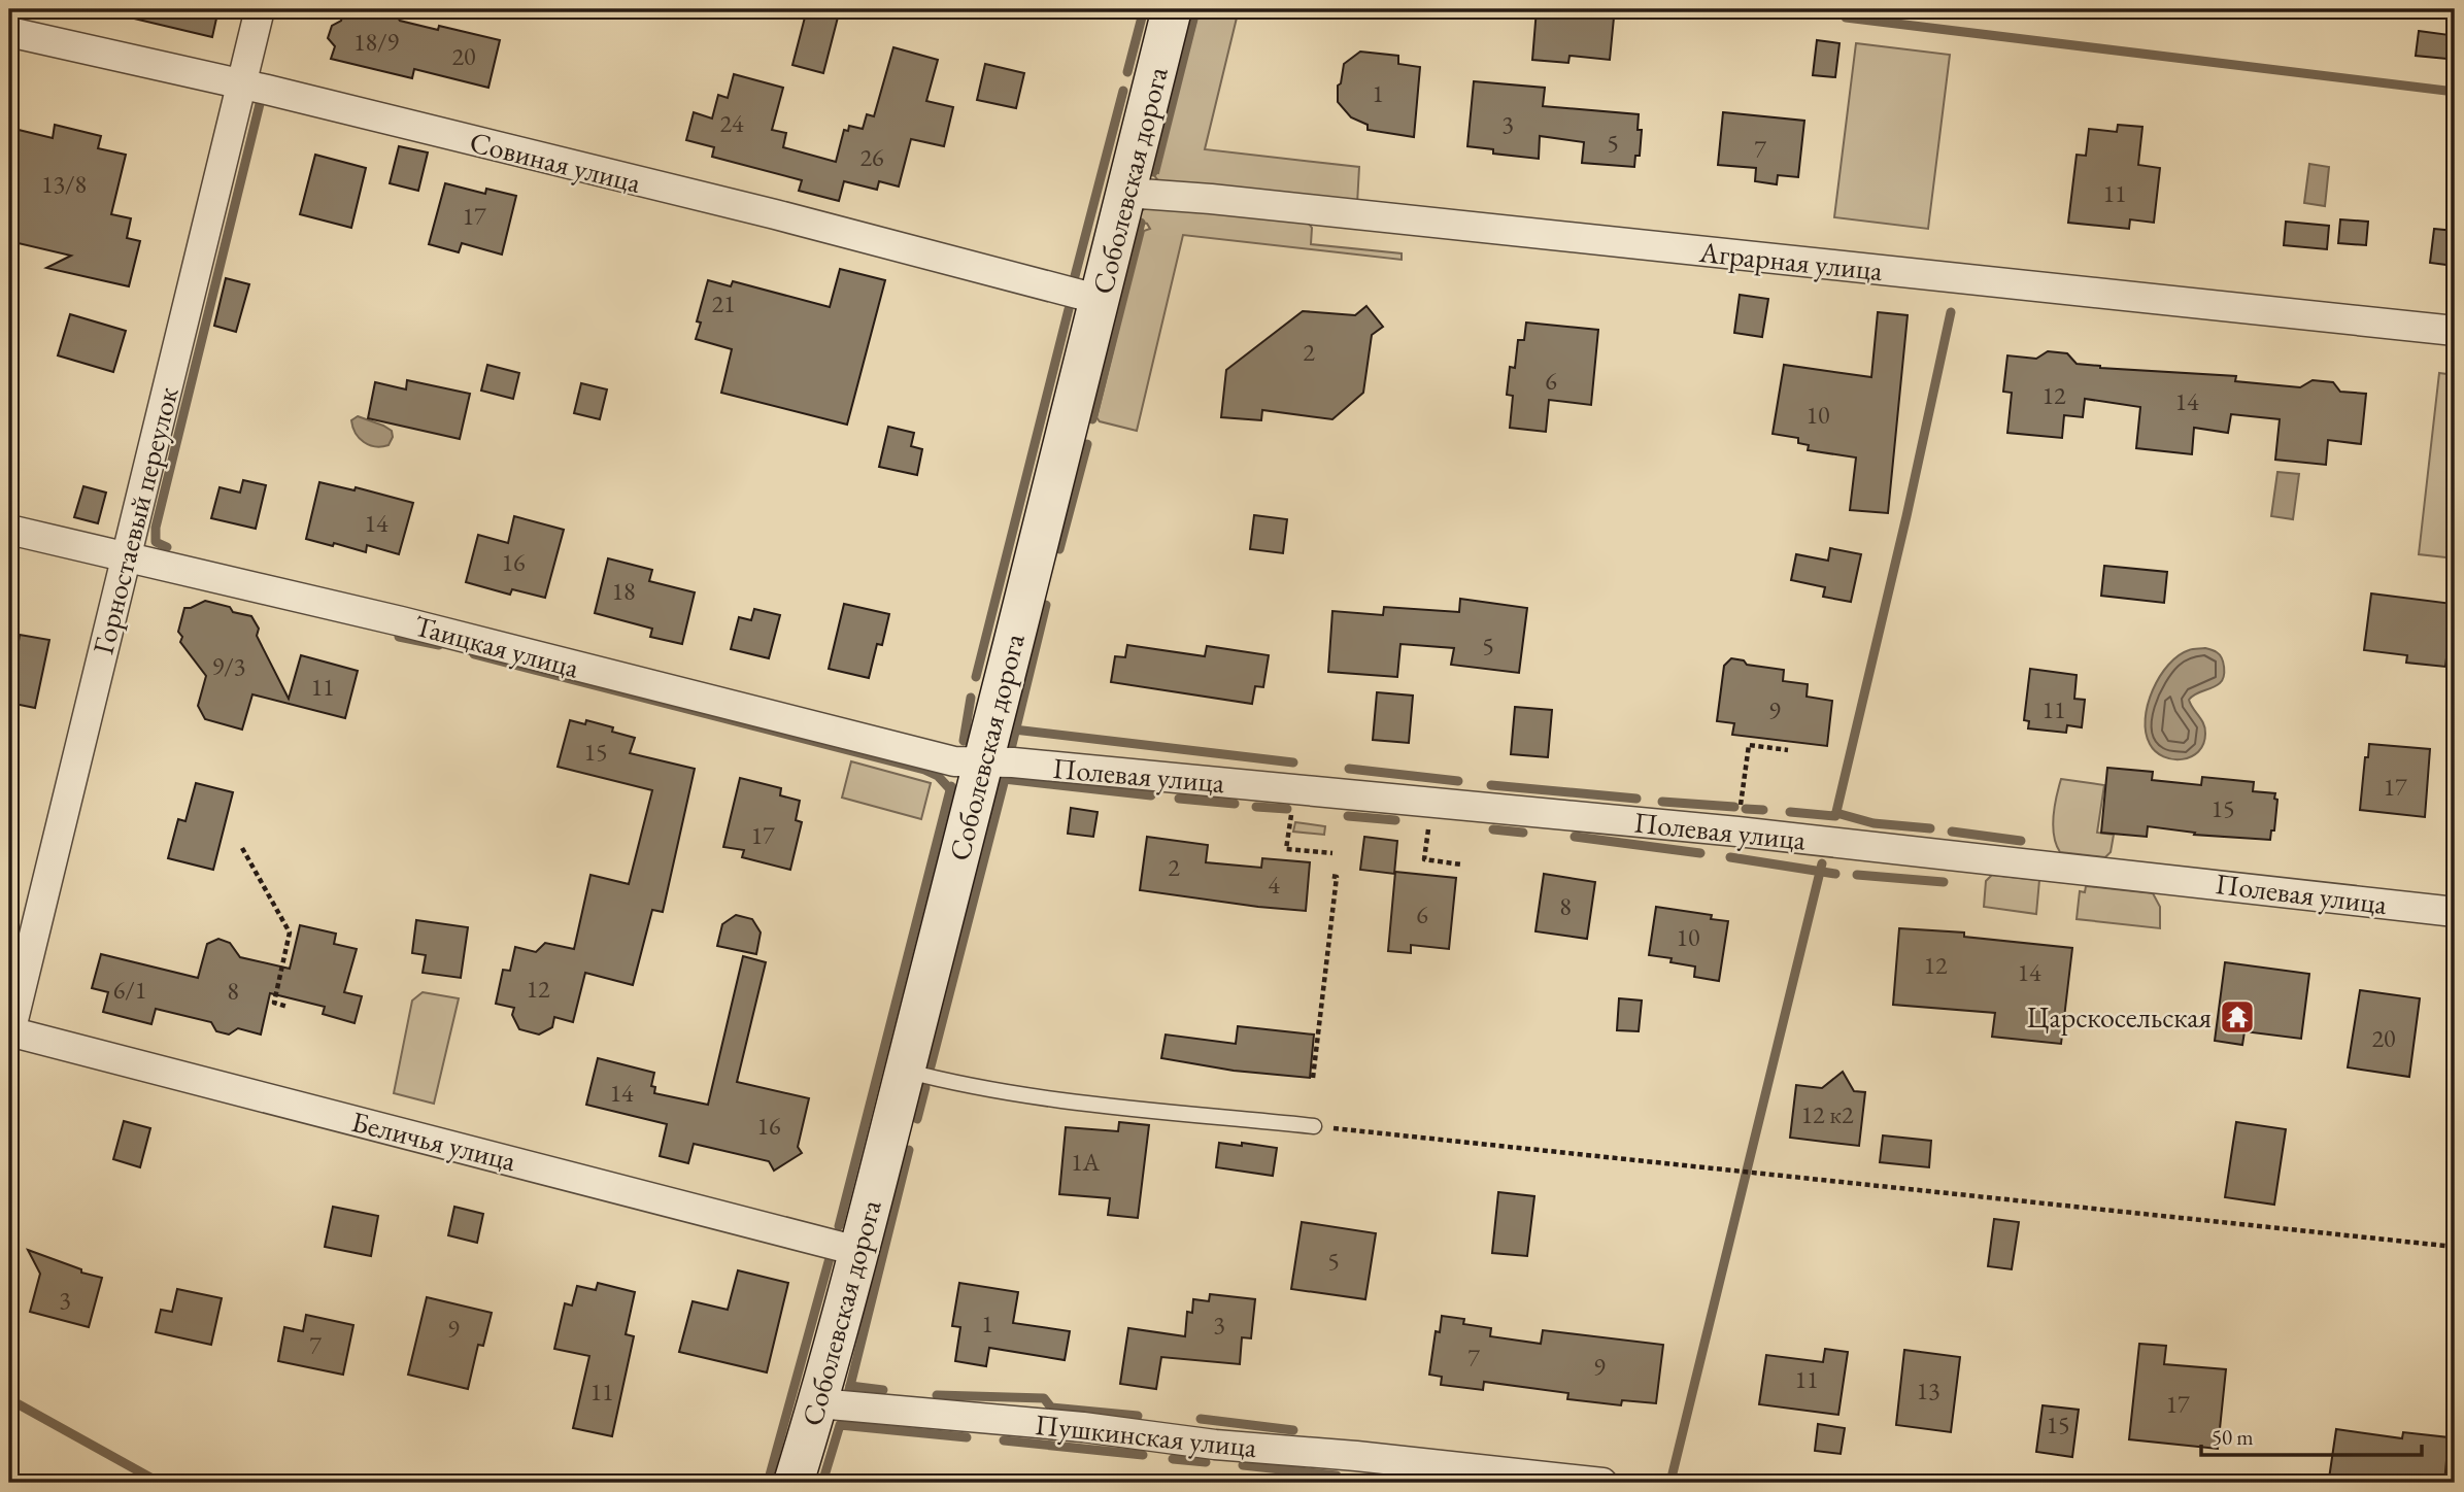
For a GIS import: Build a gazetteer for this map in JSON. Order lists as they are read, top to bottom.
{
  "streets": {
    "street": [
      "Совиная улица",
      "Соболевская дорога",
      "Аграрная улица",
      "Горностаевый переулок",
      "Таицкая улица",
      "Полевая улица",
      "Беличья улица",
      "Пушкинская улица"
    ]
  },
  "crossings": [
    ["Совиная улица", "Соболевская дорога"],
    ["Совиная улица", "Горностаевый переулок"],
    ["Соболевская дорога", "Аграрная улица"],
    ["Соболевская дорога", "Таицкая улица"],
    ["Соболевская дорога", "Полевая улица"],
    ["Соболевская дорога", "Беличья улица"],
    ["Соболевская дорога", "Пушкинская улица"],
    ["Горностаевый переулок", "Таицкая улица"],
    ["Горностаевый переулок", "Беличья улица"],
    ["Таицкая улица", "Полевая улица"]
  ],
  "places": {
    "temple": ["Царскосельская"]
  },
  "house_numbers": [
    "18/9",
    "20",
    "1",
    "24",
    "3",
    "5",
    "7",
    "26",
    "13/8",
    "11",
    "17",
    "21",
    "2",
    "6",
    "12",
    "14",
    "10",
    "14",
    "16",
    "18",
    "5",
    "9/3",
    "11",
    "11",
    "9",
    "15",
    "17",
    "15",
    "17",
    "2",
    "4",
    "8",
    "6",
    "10",
    "12",
    "14",
    "12",
    "6/1",
    "8",
    "20",
    "14",
    "12 к2",
    "16",
    "1А",
    "5",
    "3",
    "1",
    "3",
    "9",
    "7",
    "7",
    "9",
    "11",
    "13",
    "11",
    "17",
    "15"
  ],
  "scale_bar": "50 m"
}
